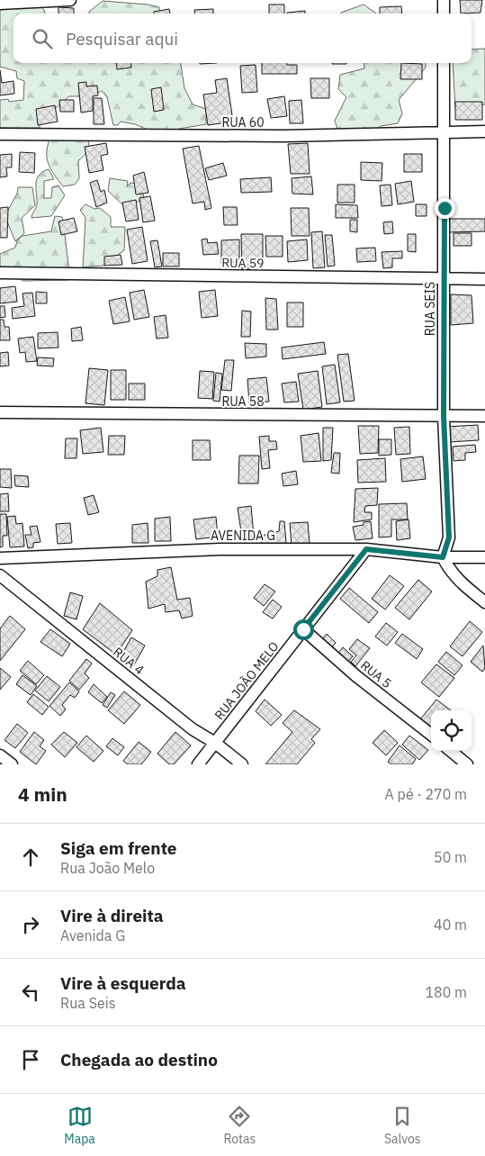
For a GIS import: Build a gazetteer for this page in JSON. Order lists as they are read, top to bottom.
{
  "streets": {
    "street": [
      "RUA 60",
      "RUA 59",
      "RUA SEIS",
      "RUA 58",
      "AVENIDA G",
      "RUA 4",
      "RUA 5",
      "RUA JOÃO MELO"
    ]
  },
  "crossings": [
    ["RUA 60", "RUA SEIS"],
    ["RUA 59", "RUA SEIS"],
    ["RUA SEIS", "RUA 58"],
    ["RUA SEIS", "AVENIDA G"],
    ["AVENIDA G", "RUA JOÃO MELO"],
    ["RUA 4", "RUA JOÃO MELO"],
    ["RUA 5", "RUA JOÃO MELO"]
  ],
  "page": {
    "search": "Pesquisar aqui",
    "heading": ["4 min", "A pé · 270 m"],
    "list": [
      ["Siga em frente", "Rua João Melo", "50 m"],
      ["Vire à direita", "Avenida G", "40 m"],
      ["Vire à esquerda", "Rua Seis", "180 m"],
      "Chegada ao destino"
    ],
    "nav": ["Mapa", "Rotas", "Salvos"]
  }
}
